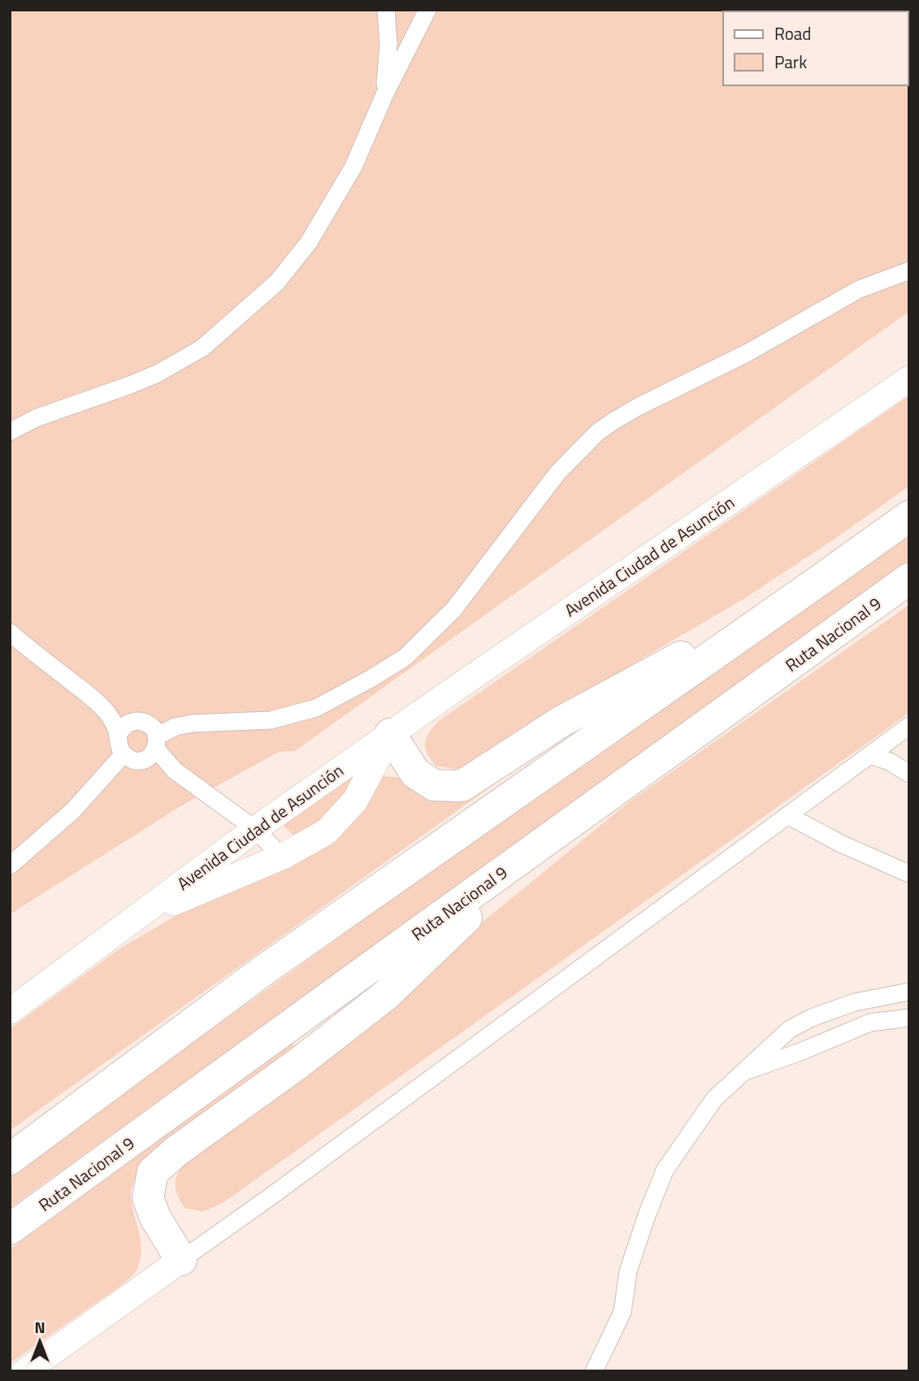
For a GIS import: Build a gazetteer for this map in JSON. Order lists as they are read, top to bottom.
{
  "streets": {
    "highway": ["Ruta Nacional 9"],
    "street": ["Avenida Ciudad de Asunción"]
  },
  "legend": ["Road", "Park"],
  "north": "top"
}
